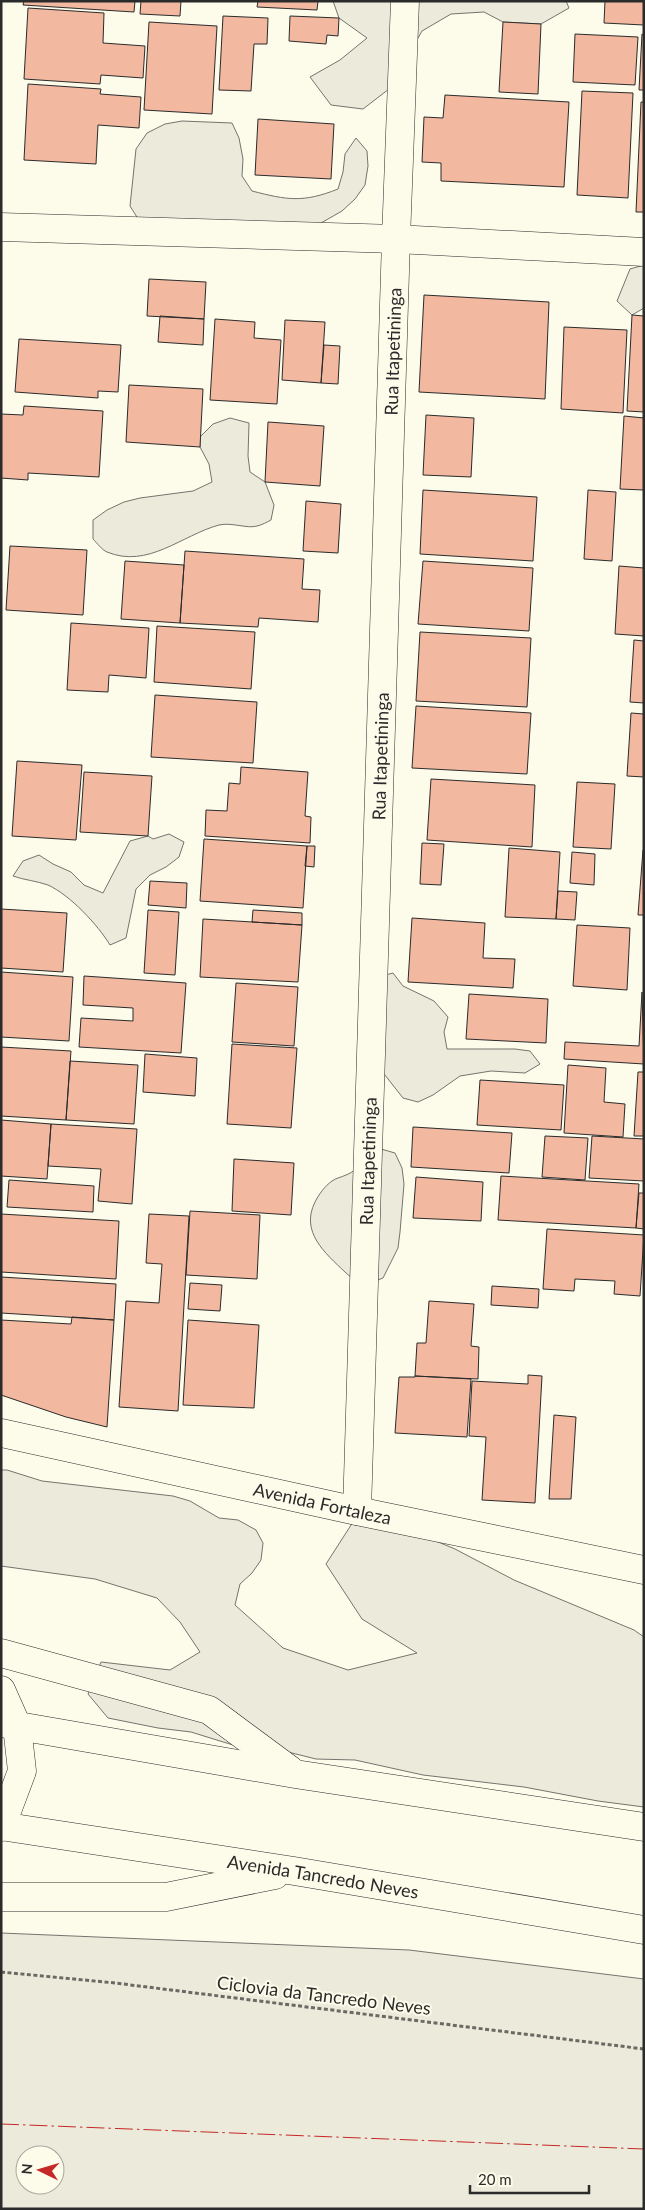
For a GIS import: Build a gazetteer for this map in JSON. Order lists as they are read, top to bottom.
{
  "streets": {
    "street": ["Rua Itapetininga", "Avenida Fortaleza", "Avenida Tancredo Neves"],
    "path": ["Ciclovia da Tancredo Neves"]
  },
  "crossings": [
    ["Rua Itapetininga", "Avenida Fortaleza"]
  ],
  "scale_bar": "20 m",
  "north": "left"
}
